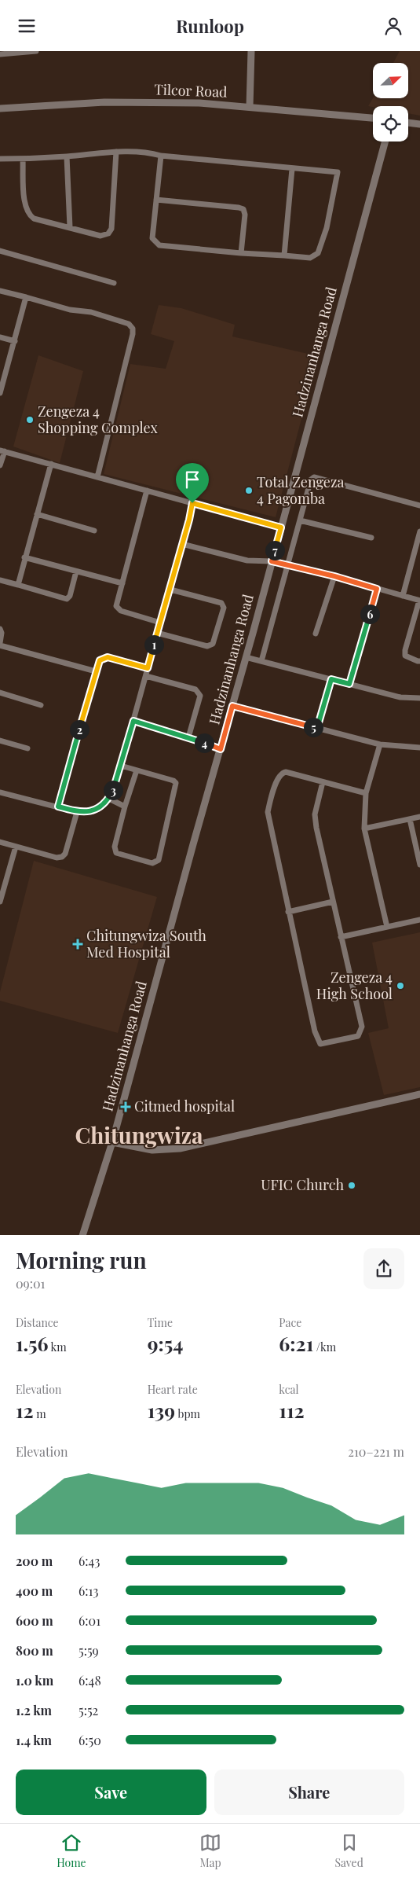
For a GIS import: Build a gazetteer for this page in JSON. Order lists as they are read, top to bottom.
{
  "streets": {
    "street": ["Tilcor Road", "Hadzinanhanga Road"]
  },
  "districts": ["Chitungwiza"],
  "places": {
    "other": [
      "Zengeza 4 Shopping Complex",
      "Total Zengeza 4 Pagomba",
      "Zengeza 4 High School",
      "UFIC Church"
    ],
    "health": ["Chitungwiza South Med Hospital", "Citmed hospital"]
  },
  "north": "top right",
  "page": {
    "header": "Runloop",
    "pins": [
      "7",
      "6",
      "1",
      "5",
      "2",
      "4",
      "3"
    ],
    "heading": ["Morning run", "09:01"],
    "stats": [
      ["Distance", "1.56 km"],
      ["Time", "9:54"],
      ["Pace", "6:21 /km"],
      ["Elevation", "12 m"],
      ["Heart rate", "139 bpm"],
      ["kcal", "112"]
    ],
    "chart": ["Elevation", "210–221 m"],
    "list": [
      {
        "name": "200 m",
        "note": "6:43"
      },
      {
        "name": "400 m",
        "note": "6:13"
      },
      {
        "name": "600 m",
        "note": "6:01"
      },
      {
        "name": "800 m",
        "note": "5:59"
      },
      {
        "name": "1.0 km",
        "note": "6:48"
      },
      {
        "name": "1.2 km",
        "note": "5:52"
      },
      {
        "name": "1.4 km",
        "note": "6:50"
      }
    ],
    "buttons": ["Save", "Share"],
    "tabs": ["Home", "Map", "Saved"]
  }
}
